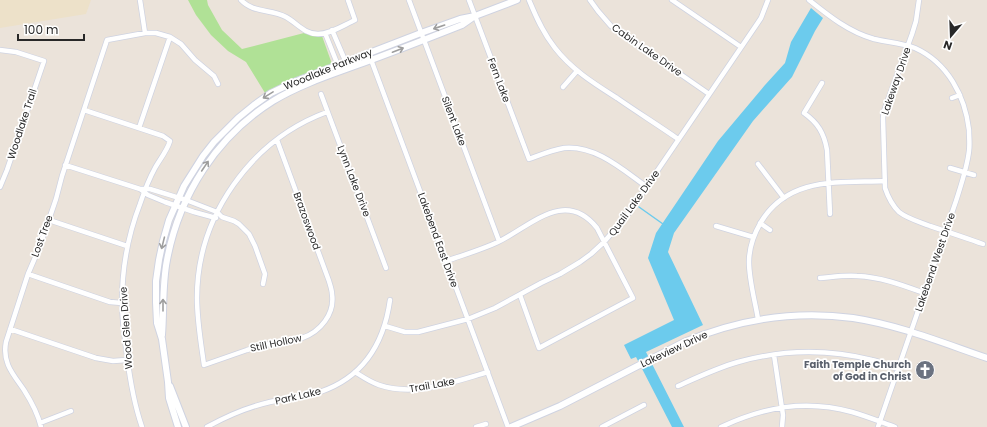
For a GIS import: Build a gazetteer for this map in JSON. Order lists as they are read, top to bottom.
{
  "streets": {
    "street": [
      "Cabin Lake Drive",
      "Woodlake Parkway",
      "Fern Lake",
      "Lakeway Drive",
      "Silent Lake",
      "Woodlake Trail",
      "Lynn Lake Drive",
      "Quail Lake Drive",
      "Brazoswood",
      "Lost Tree",
      "Lakebend East Drive",
      "Lakebend West Drive",
      "Wood Glen Drive",
      "Still Hollow",
      "Lakeview Drive",
      "Trail Lake",
      "Park Lake"
    ]
  },
  "crossings": [
    ["Cabin Lake Drive", "Quail Lake Drive"],
    ["Woodlake Parkway", "Fern Lake"],
    ["Woodlake Parkway", "Silent Lake"],
    ["Woodlake Parkway", "Lakebend East Drive"],
    ["Fern Lake", "Quail Lake Drive"],
    ["Lakeway Drive", "Lakebend West Drive"],
    ["Quail Lake Drive", "Lakebend East Drive"],
    ["Quail Lake Drive", "Park Lake"],
    ["Brazoswood", "Still Hollow"],
    ["Lakebend East Drive", "Trail Lake"],
    ["Lakebend West Drive", "Lakeview Drive"],
    ["Trail Lake", "Park Lake"]
  ],
  "places": {
    "church": ["Faith Temple Church of God in Christ"]
  },
  "scale_bar": "100 m",
  "north": "bottom"
}
